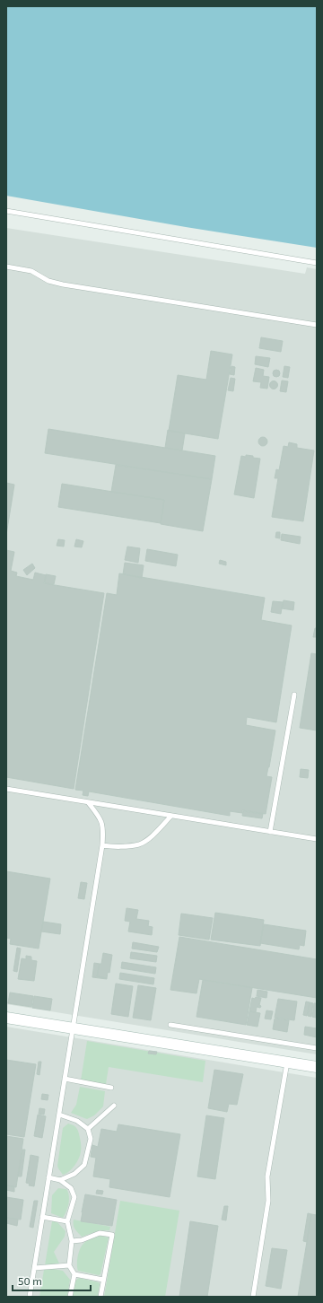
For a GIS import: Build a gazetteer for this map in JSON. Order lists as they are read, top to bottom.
{
  "scale_bar": "50 m"
}
